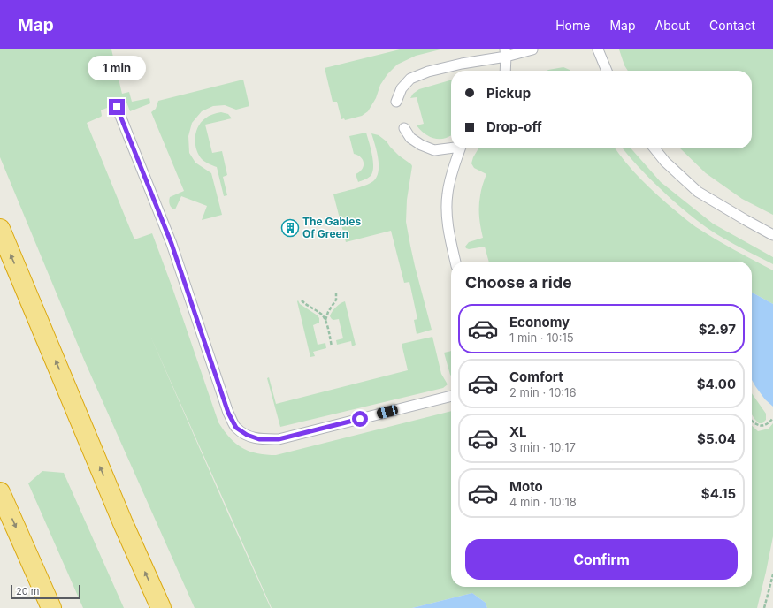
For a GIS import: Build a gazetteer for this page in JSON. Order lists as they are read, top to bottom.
{
  "places": {
    "building": ["The Gables Of Green"]
  },
  "scale_bar": "20 m",
  "page": {
    "header": "Map",
    "nav": [
      "Home",
      "Map",
      "About",
      "Contact"
    ],
    "bubble": "1 min",
    "banner": ["Pickup", "Drop-off"],
    "heading": "Choose a ride",
    "list": [
      {
        "name": "Economy",
        "note": "1 min · 10:15",
        "value": "$2.97"
      },
      {
        "name": "Comfort",
        "note": "2 min · 10:16",
        "value": "$4.00"
      },
      {
        "name": "XL",
        "note": "3 min · 10:17",
        "value": "$5.04"
      },
      {
        "name": "Moto",
        "note": "4 min · 10:18",
        "value": "$4.15"
      }
    ],
    "buttons": "Confirm",
    "scale": "20 m"
  }
}
